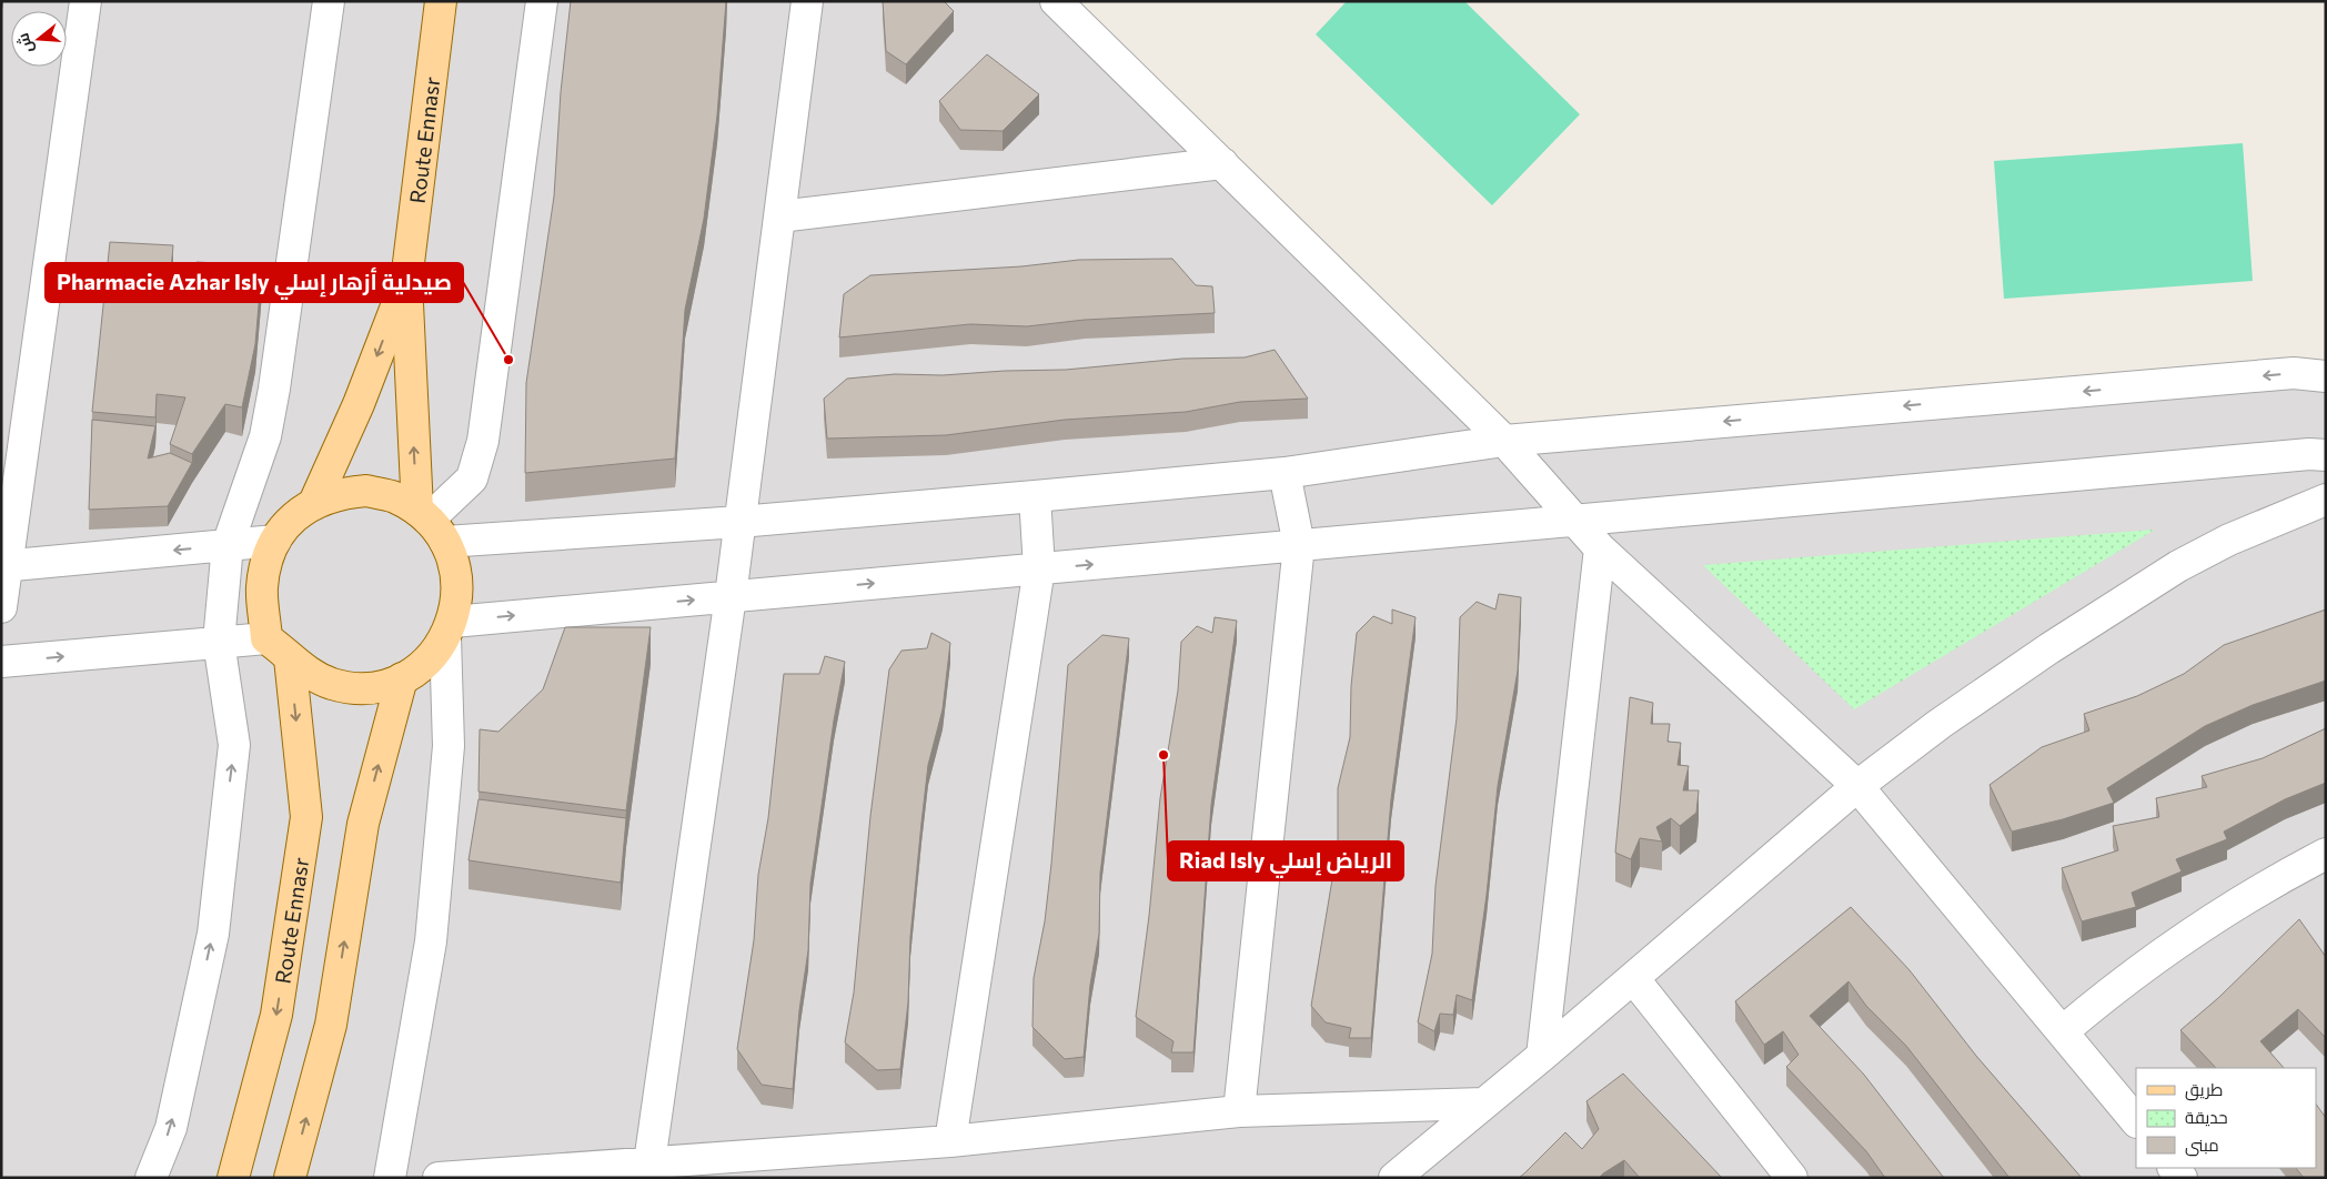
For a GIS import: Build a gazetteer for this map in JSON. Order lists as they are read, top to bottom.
{
  "streets": {
    "main road": ["Route Ennasr"]
  },
  "places": ["Pharmacie Azhar Isly صيدلية أزهار إسلي", "Riad Isly الرياض إسلي"],
  "legend": ["طريق", "حديقة", "مبنى"],
  "north": "left"
}
